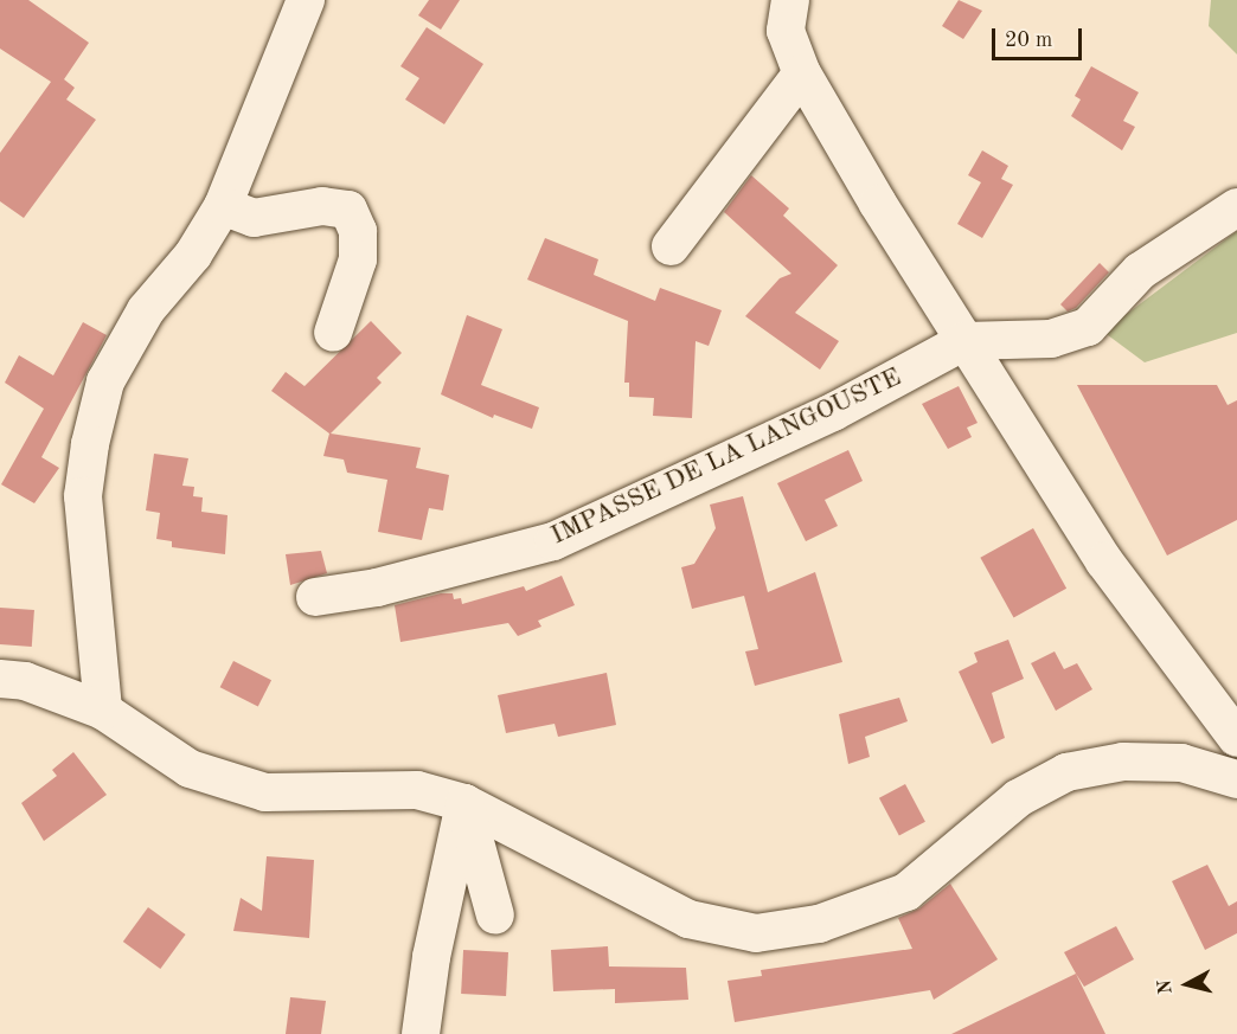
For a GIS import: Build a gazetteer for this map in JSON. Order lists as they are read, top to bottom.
{
  "streets": {
    "street": ["IMPASSE DE LA LANGOUSTE"]
  },
  "scale_bar": "20 m",
  "north": "left"
}
